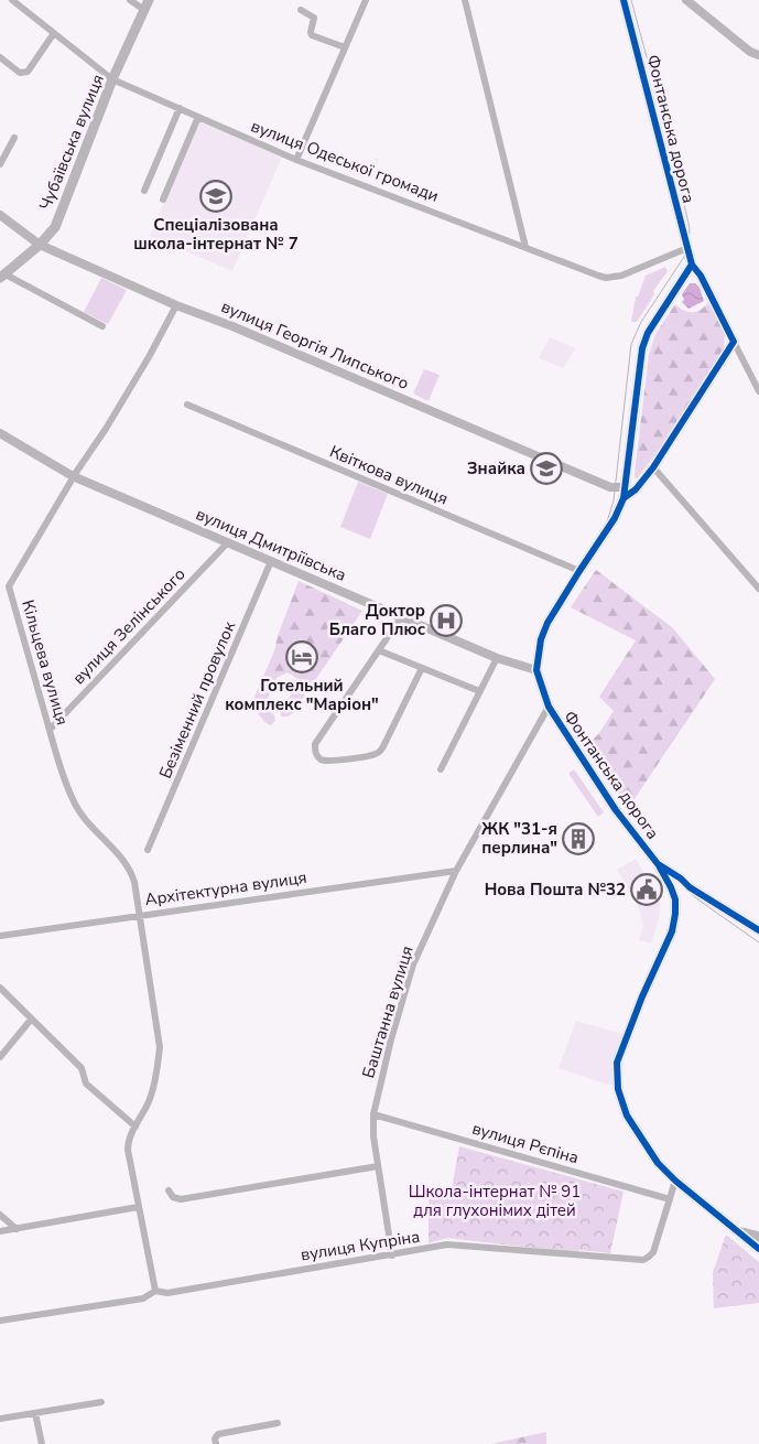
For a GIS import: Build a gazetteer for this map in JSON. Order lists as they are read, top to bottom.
{
  "streets": {
    "main road": ["Фонтанська дорога", "Чубаївська вулиця"],
    "street": [
      "вулиця Одеської громади",
      "вулиця Георгія Липського",
      "Квіткова вулиця",
      "вулиця Дмитріївська",
      "вулиця Зелінського",
      "Кільцева вулиця",
      "Безіменний провулок",
      "Архітектурна вулиця",
      "Баштанна вулиця",
      "вулиця Рєпіна",
      "вулиця Купріна"
    ]
  },
  "crossings": [
    ["Фонтанська дорога", "вулиця Одеської громади"],
    ["Фонтанська дорога", "вулиця Георгія Липського"],
    ["Фонтанська дорога", "Квіткова вулиця"],
    ["Фонтанська дорога", "вулиця Дмитріївська"],
    ["Фонтанська дорога", "Баштанна вулиця"],
    ["Фонтанська дорога", "вулиця Купріна"],
    ["Чубаївська вулиця", "вулиця Одеської громади"],
    ["Чубаївська вулиця", "вулиця Георгія Липського"],
    ["вулиця Георгія Липського", "Кільцева вулиця"],
    ["вулиця Дмитріївська", "вулиця Зелінського"],
    ["вулиця Дмитріївська", "Кільцева вулиця"],
    ["вулиця Дмитріївська", "Безіменний провулок"],
    ["вулиця Зелінського", "Кільцева вулиця"],
    ["Кільцева вулиця", "Архітектурна вулиця"],
    ["Кільцева вулиця", "вулиця Купріна"],
    ["Архітектурна вулиця", "Баштанна вулиця"],
    ["Баштанна вулиця", "вулиця Рєпіна"],
    ["Баштанна вулиця", "вулиця Купріна"],
    ["вулиця Рєпіна", "вулиця Купріна"]
  ],
  "parks": ["Школа-інтернат № 91 для глухонімих дітей"],
  "places": {
    "school or university": ["Спеціалізована школа-інтернат № 7", "Знайка"],
    "hospital": ["Доктор Благо Плюс"],
    "hotel": ["Готельний комплекс \"Маріон\""],
    "building": ["ЖК \"31-я перлина\""],
    "public building": ["Нова Пошта №32"]
  }
}
